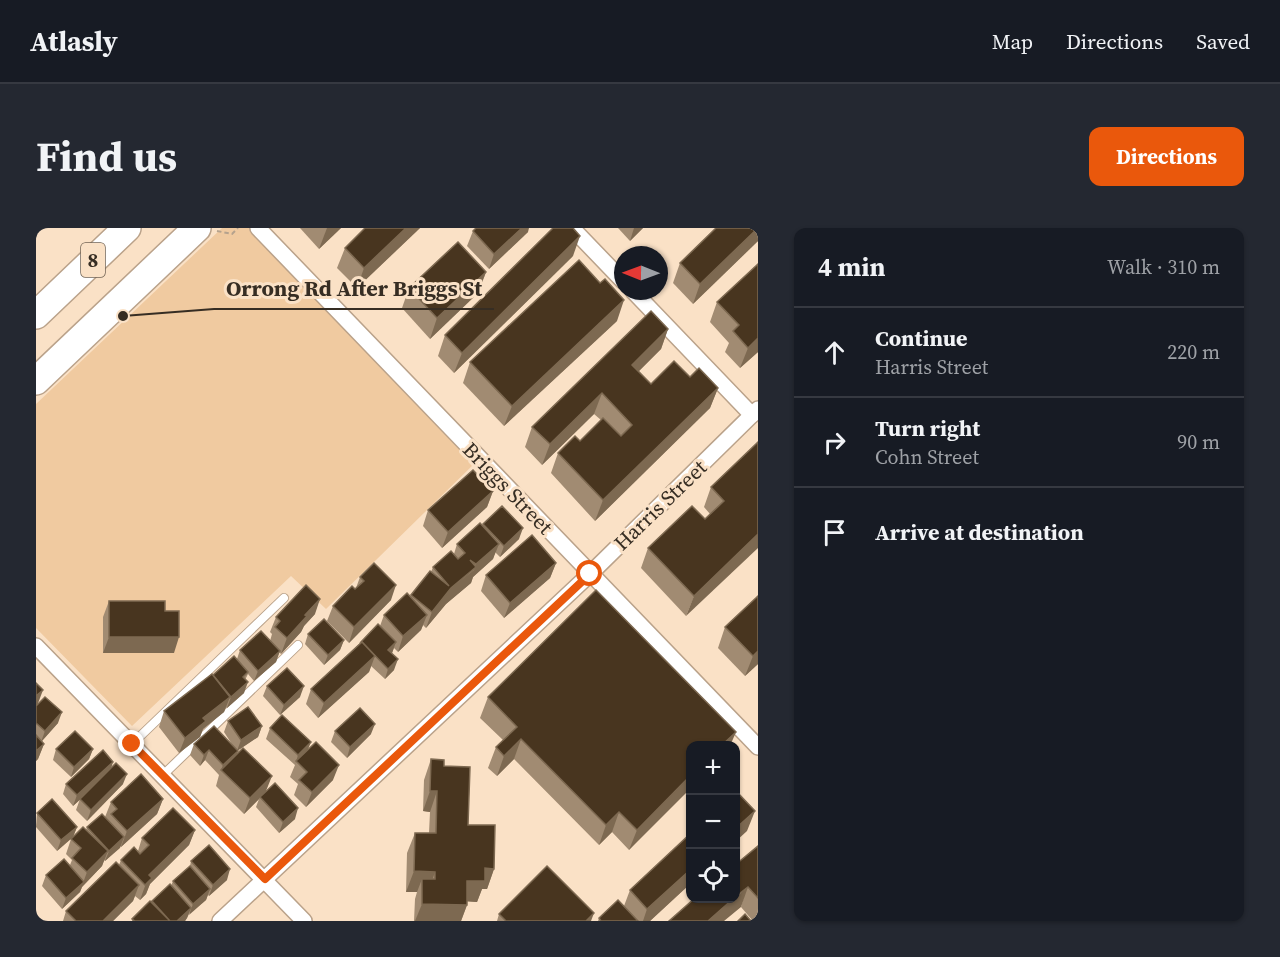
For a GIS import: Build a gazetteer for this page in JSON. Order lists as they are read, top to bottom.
{
  "streets": {
    "highway": ["8"],
    "street": ["Briggs Street", "Harris Street"]
  },
  "crossings": [
    ["Briggs Street", "Harris Street"]
  ],
  "places": ["Orrong Rd After Briggs St"],
  "north": "left",
  "page": {
    "header": "Atlasly",
    "nav": ["Map", "Directions", "Saved"],
    "title": "Find us",
    "buttons": "Directions",
    "heading": ["4 min", "Walk · 310 m"],
    "list": [
      ["Continue", "Harris Street", "220 m"],
      ["Turn right", "Cohn Street", "90 m"],
      "Arrive at destination"
    ],
    "map_buttons": ["+", "−"]
  }
}
